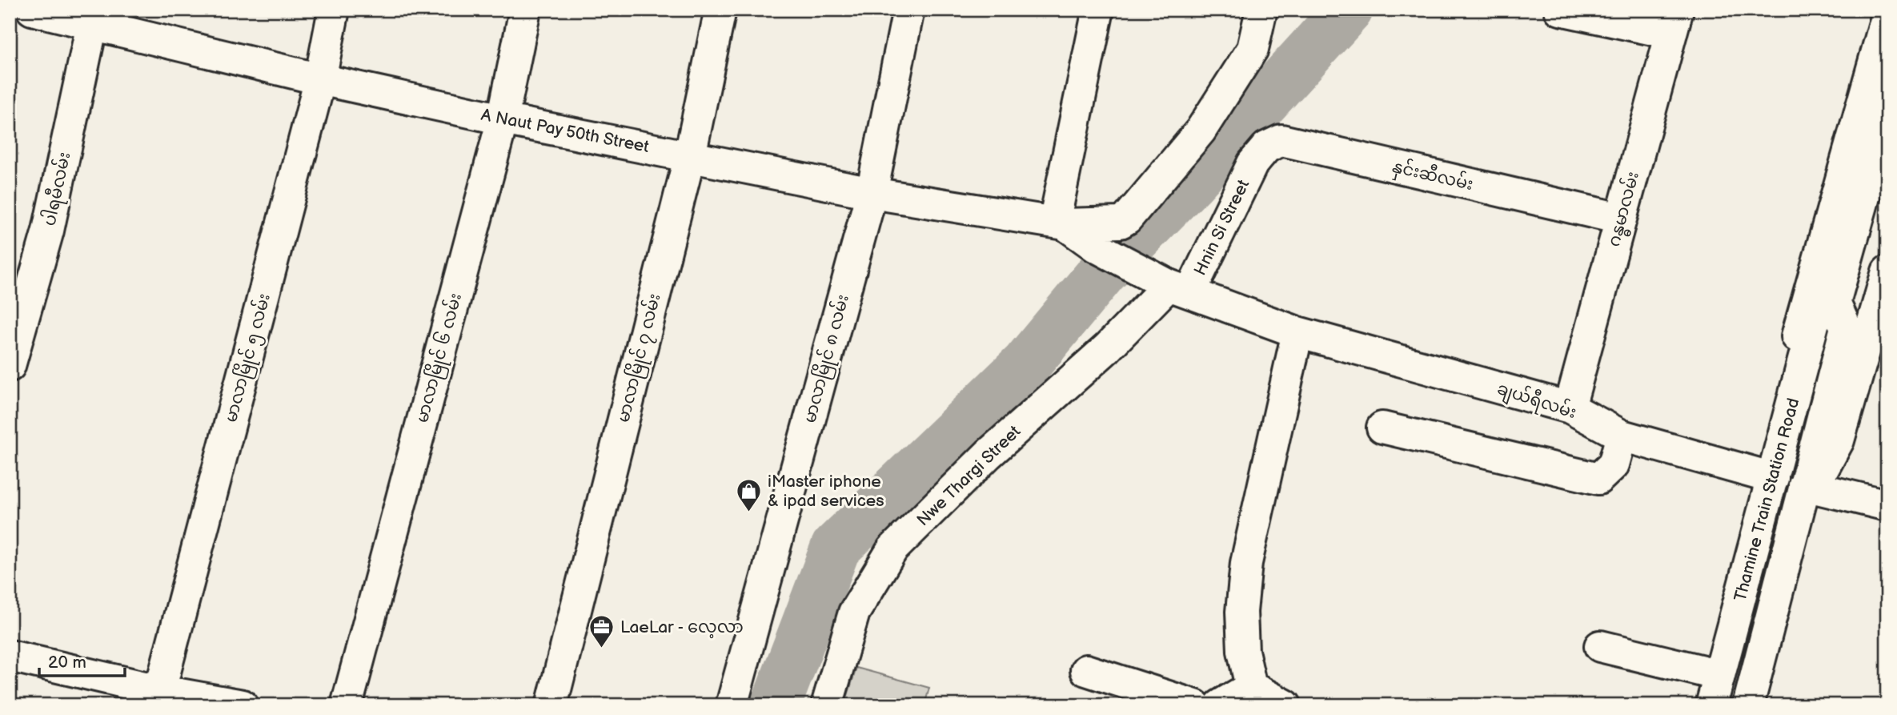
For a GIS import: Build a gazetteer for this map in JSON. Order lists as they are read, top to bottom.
{
  "streets": {
    "street": [
      "A Naut Pay 50th Street",
      "နှင်းဆီလမ်း",
      "ပါရမီလမ်း",
      "ဂန္ဓမာလမ်း",
      "Hnin Si Street",
      "မာလာမြိုင် ၅ လမ်း",
      "မာလာမြိုင် ၆ လမ်း",
      "မာလာမြိုင် ၇ လမ်း",
      "မာလာမြိုင် ၈ လမ်း",
      "ချယ်ရီလမ်း",
      "Nwe Thargi Street",
      "Thamine Train Station Road"
    ]
  },
  "crossings": [
    ["A Naut Pay 50th Street", "ပါရမီလမ်း"],
    ["A Naut Pay 50th Street", "မာလာမြိုင် ၅ လမ်း"],
    ["A Naut Pay 50th Street", "မာလာမြိုင် ၆ လမ်း"],
    ["A Naut Pay 50th Street", "မာလာမြိုင် ၇ လမ်း"],
    ["A Naut Pay 50th Street", "မာလာမြိုင် ၈ လမ်း"],
    ["A Naut Pay 50th Street", "ချယ်ရီလမ်း"],
    ["နှင်းဆီလမ်း", "ဂန္ဓမာလမ်း"],
    ["နှင်းဆီလမ်း", "Hnin Si Street"],
    ["ဂန္ဓမာလမ်း", "ချယ်ရီလမ်း"],
    ["Hnin Si Street", "ချယ်ရီလမ်း"],
    ["Hnin Si Street", "Nwe Thargi Street"],
    ["ချယ်ရီလမ်း", "Nwe Thargi Street"],
    ["ချယ်ရီလမ်း", "Thamine Train Station Road"]
  ],
  "places": {
    "shop": ["iMaster iphone & ipad services"],
    "office": ["LaeLar - လေ့လာ"]
  },
  "scale_bar": "20 m"
}
